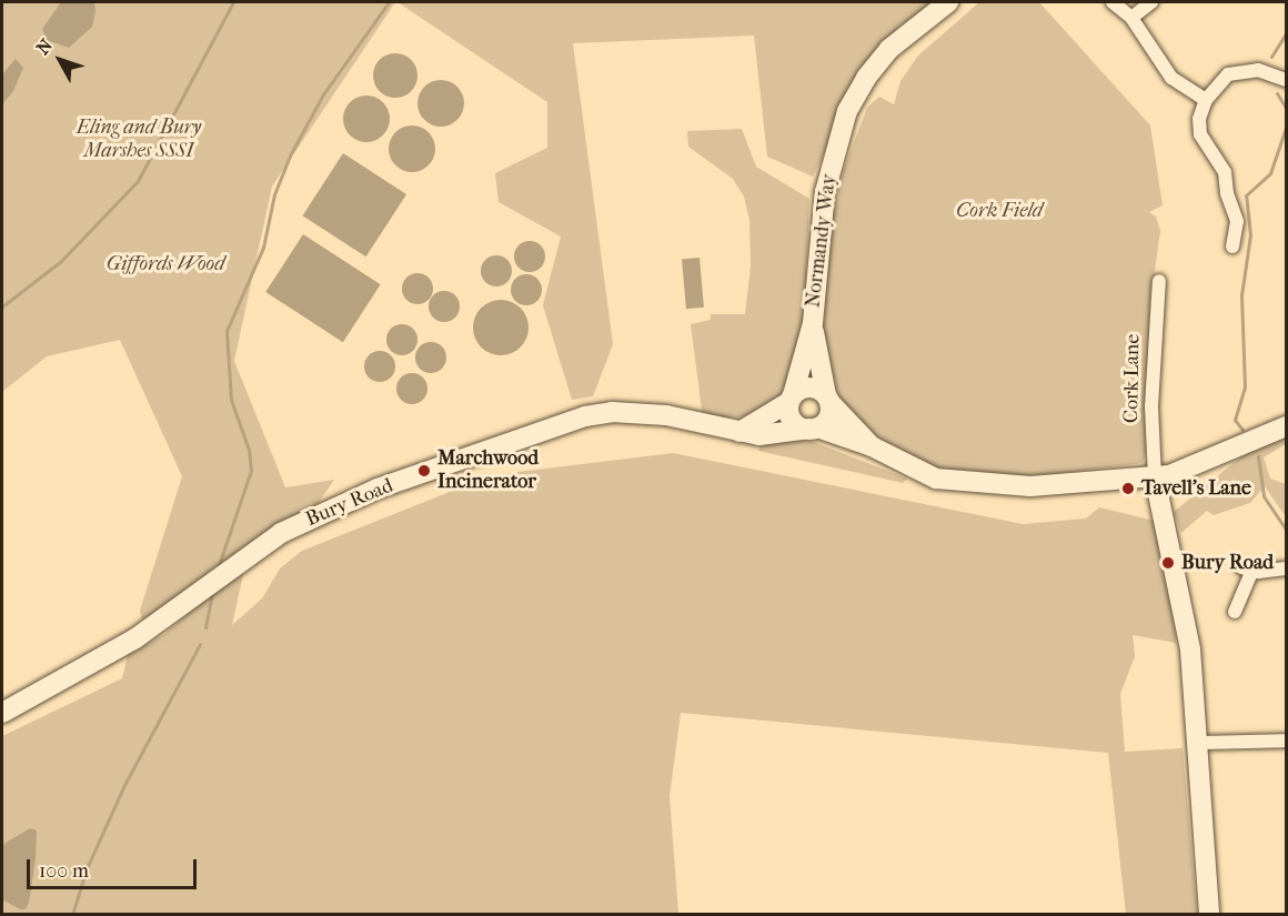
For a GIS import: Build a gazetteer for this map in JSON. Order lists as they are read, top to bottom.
{
  "streets": {
    "street": ["Normandy Way", "Cork Lane", "Bury Road"]
  },
  "crossings": [
    ["Normandy Way", "Bury Road"]
  ],
  "parks": ["Eling and Bury Marshes SSSI", "Cork Field", "Giffords Wood"],
  "places": ["Marchwood Incinerator", "Tavell's Lane", "Bury Road"],
  "scale_bar": "100 m",
  "north": "top left"
}
